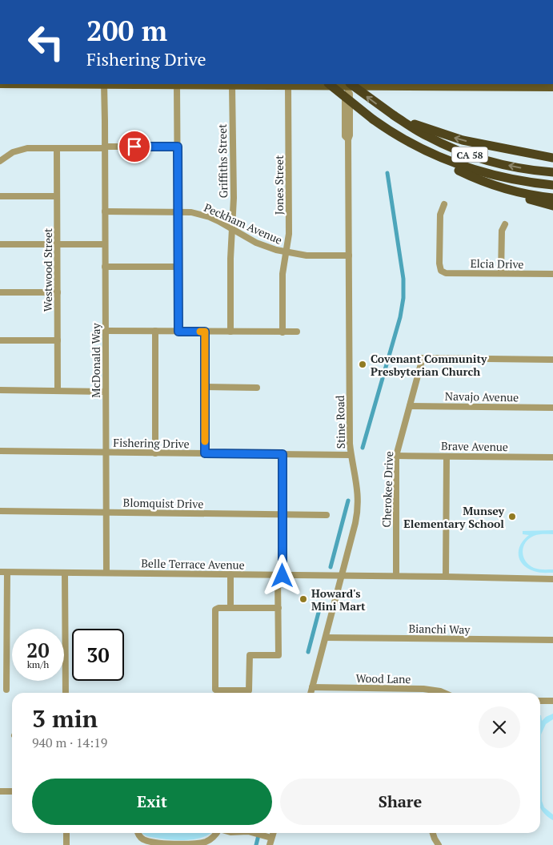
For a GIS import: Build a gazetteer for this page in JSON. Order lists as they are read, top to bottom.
{
  "streets": {
    "highway": ["CA 58"],
    "street": [
      "Griffiths Street",
      "Jones Street",
      "Peckham Avenue",
      "Elcia Drive",
      "Westwood Street",
      "McDonald Way",
      "Navajo Avenue",
      "Stine Road",
      "Fishering Drive",
      "Brave Avenue",
      "Cherokee Drive",
      "Blomquist Drive",
      "Belle Terrace Avenue",
      "Bianchi Way",
      "Wood Lane"
    ]
  },
  "crossings": [
    ["CA 58", "Stine Road"],
    ["Griffiths Street", "Peckham Avenue"],
    ["Jones Street", "Peckham Avenue"],
    ["Peckham Avenue", "McDonald Way"],
    ["Peckham Avenue", "Stine Road"],
    ["McDonald Way", "Fishering Drive"],
    ["McDonald Way", "Blomquist Drive"],
    ["McDonald Way", "Belle Terrace Avenue"],
    ["Navajo Avenue", "Cherokee Drive"],
    ["Stine Road", "Fishering Drive"],
    ["Stine Road", "Belle Terrace Avenue"],
    ["Stine Road", "Bianchi Way"],
    ["Stine Road", "Wood Lane"],
    ["Brave Avenue", "Cherokee Drive"],
    ["Cherokee Drive", "Belle Terrace Avenue"]
  ],
  "places": ["Covenant Community Presbyterian Church", "Munsey Elementary School", "Howard's Mini Mart"],
  "page": {
    "turn": ["200 m", "Fishering Drive"],
    "speed": "20 km/h",
    "limit": "30",
    "heading": ["3 min", "940 m · 14:19"],
    "buttons": ["Exit", "Share"]
  }
}
